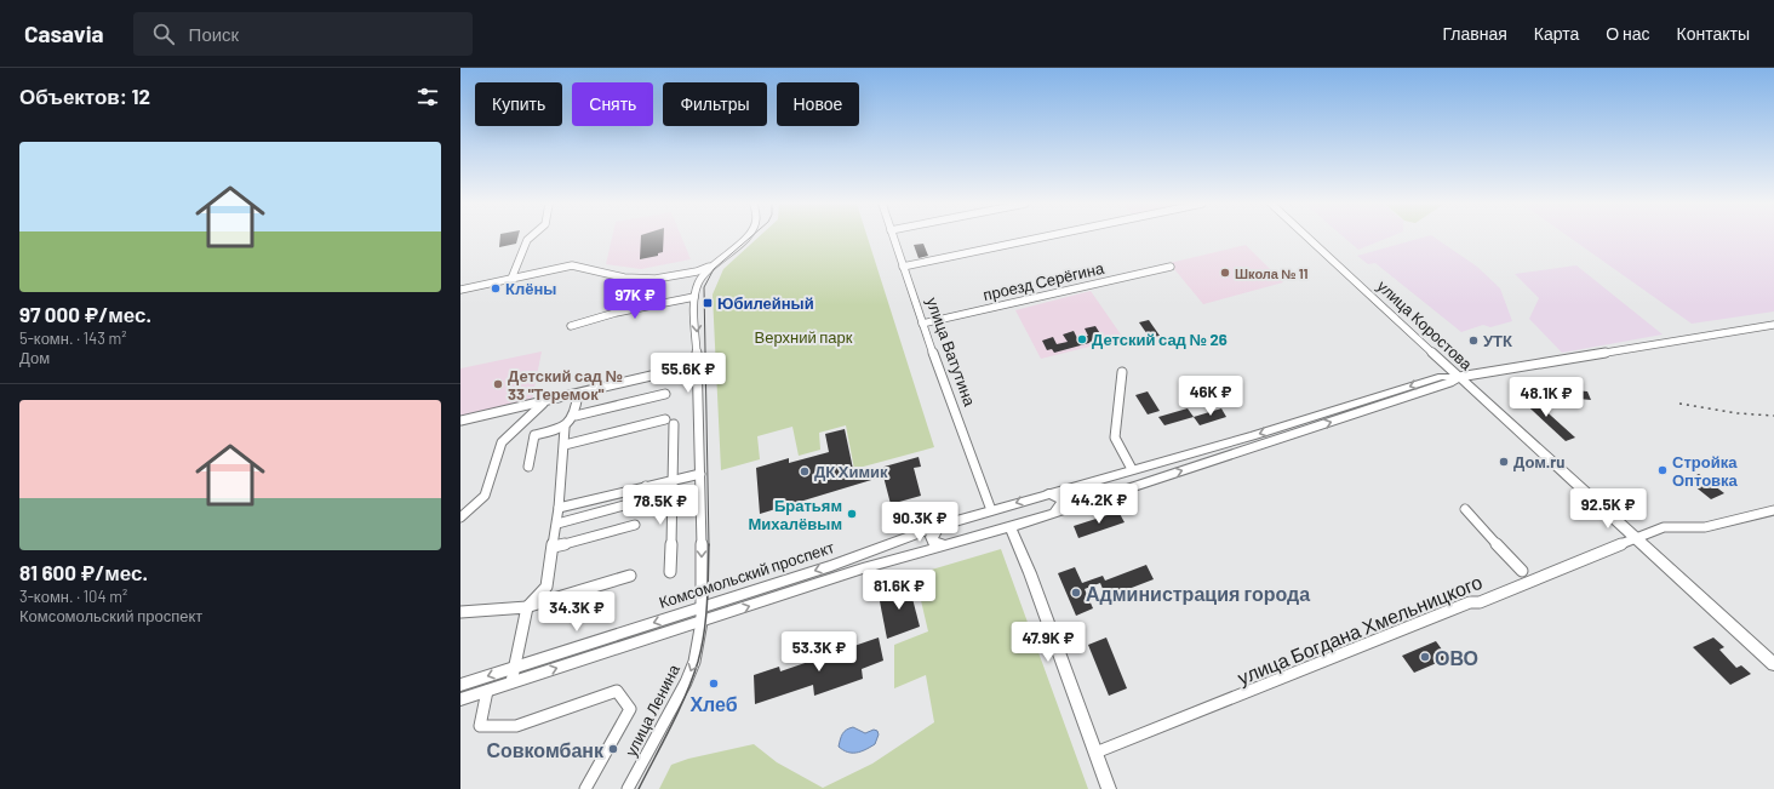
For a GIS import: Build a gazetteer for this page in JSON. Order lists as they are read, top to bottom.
{
  "streets": {
    "main road": ["улица Коростова", "Комсомольский проспект"],
    "street": [
      "проезд Серёгина",
      "улица Ватутина",
      "улица Богдана Хмельницкого",
      "улица Ленина"
    ]
  },
  "crossings": [
    ["проезд Серёгина", "улица Ватутина"],
    ["улица Коростова", "Комсомольский проспект"],
    ["улица Коростова", "улица Богдана Хмельницкого"],
    ["улица Ватутина", "Комсомольский проспект"],
    ["Комсомольский проспект", "улица Ленина"]
  ],
  "one_way": ["улица Ленина"],
  "parks": ["Верхний парк"],
  "places": {
    "other": [
      "Школа № 11",
      "Клёны",
      "Детский сад № 26",
      "УТК",
      "Детский сад № 33 \"Теремок\"",
      "Дом.ru",
      "Стройка Оптовка",
      "ДК Химик",
      "Братьям Михалёвым",
      "Администрация города",
      "ОВО",
      "Хлеб",
      "Совкомбанк"
    ],
    "transit": ["Юбилейный"]
  },
  "page": {
    "header": "Casavia",
    "search": "Поиск",
    "nav": [
      "Главная",
      "Карта",
      "О нас",
      "Контакты"
    ],
    "heading": "Объектов: 12",
    "chip": [
      "Купить",
      "Снять",
      "Фильтры",
      "Новое"
    ],
    "list": [
      {
        "name": "97 000 ₽/мес.",
        "note": "5-комн. · 143 m² · Дом"
      },
      {
        "name": "81 600 ₽/мес.",
        "note": "3-комн. · 104 m² · Комсомольский проспект"
      }
    ],
    "price": [
      "97K ₽",
      "55.6K ₽",
      "46K ₽",
      "48.1K ₽",
      "44.2K ₽",
      "78.5K ₽",
      "92.5K ₽",
      "90.3K ₽",
      "81.6K ₽",
      "34.3K ₽",
      "47.9K ₽",
      "53.3K ₽"
    ]
  }
}
